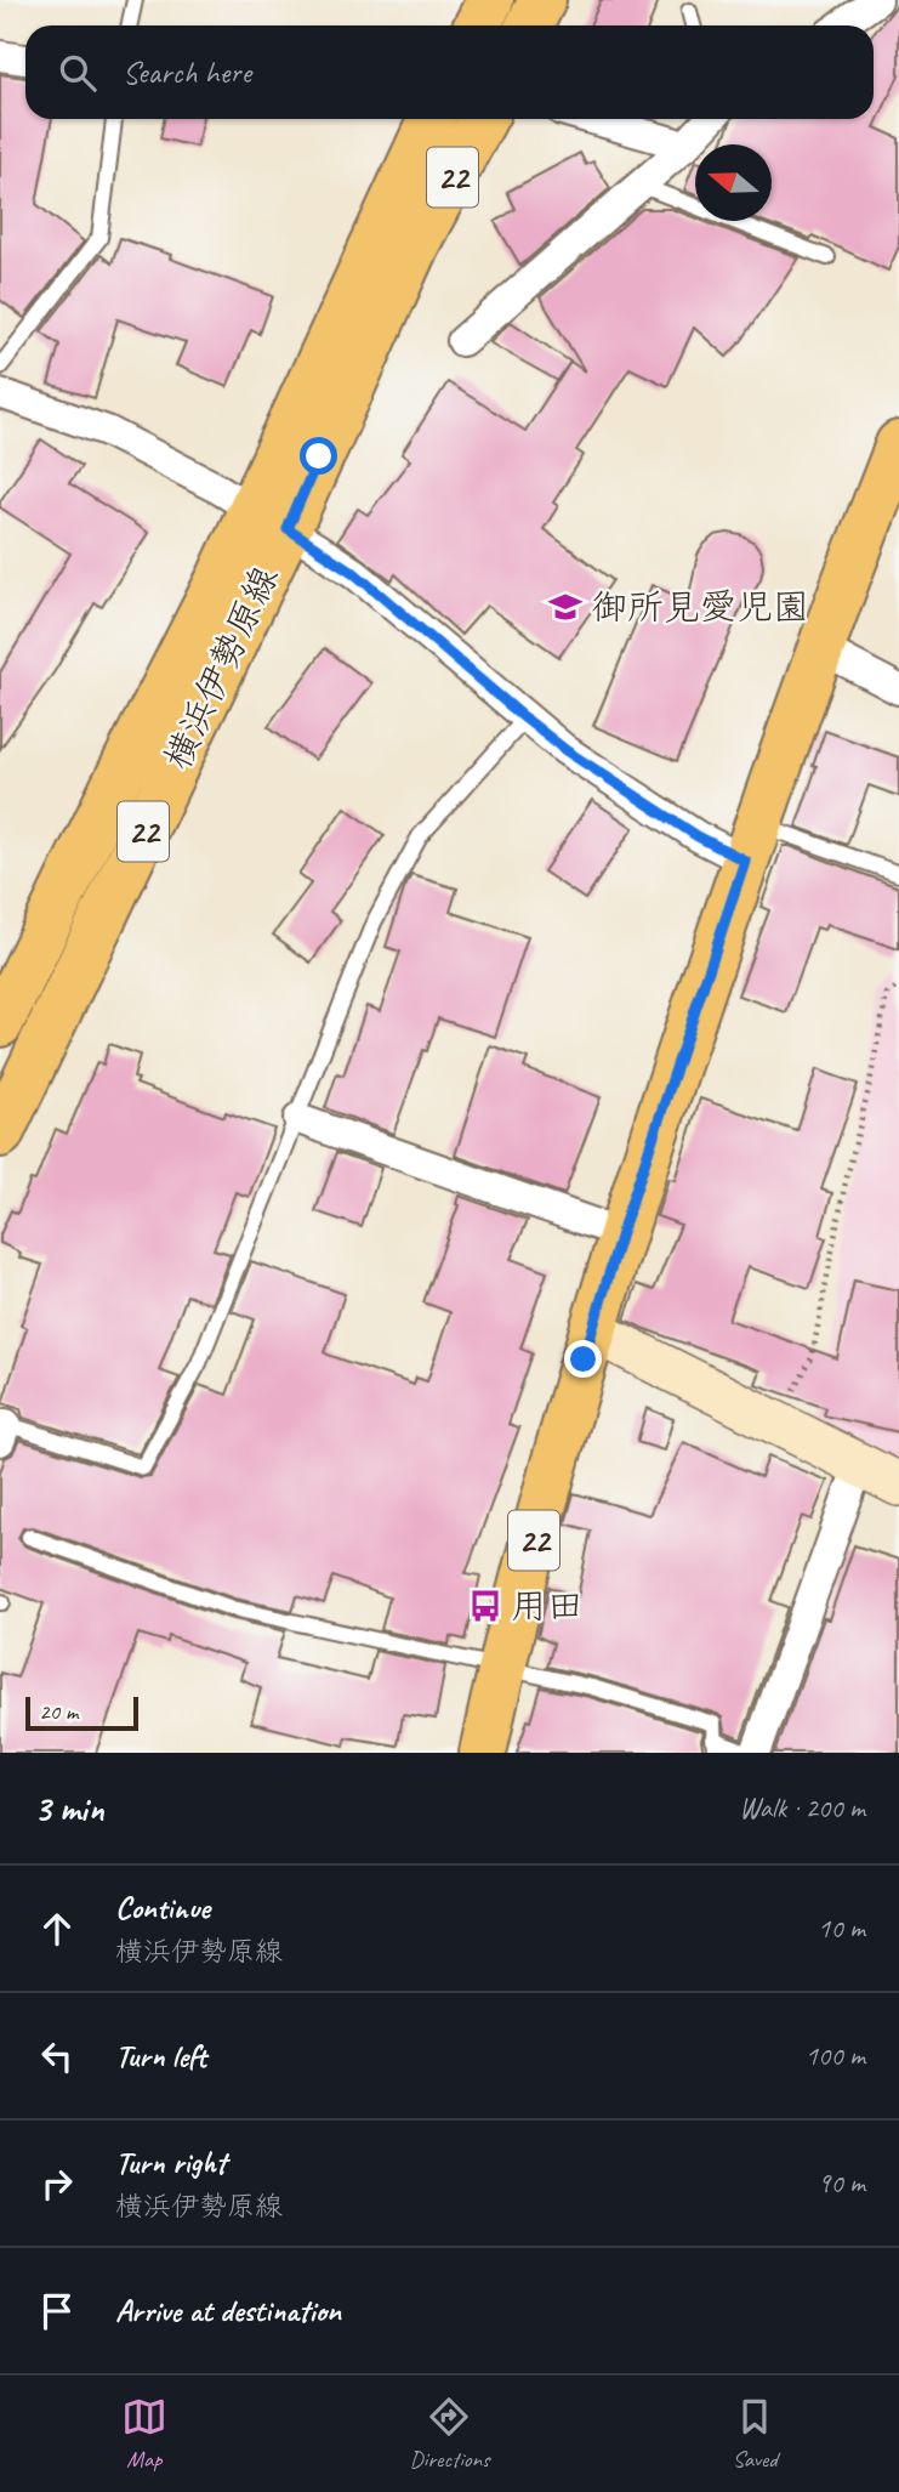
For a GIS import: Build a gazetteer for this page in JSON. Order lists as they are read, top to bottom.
{
  "streets": {
    "main road": ["22", "横浜伊勢原線"]
  },
  "places": {
    "school or university": ["御所見愛児園"],
    "bus stop": ["用田"]
  },
  "scale_bar": "20 m",
  "north": "left",
  "page": {
    "search": "Search here",
    "scale": "20 m",
    "heading": ["3 min", "Walk · 200 m"],
    "list": [
      ["Continue", "横浜伊勢原線", "10 m"],
      ["Turn left", "100 m"],
      ["Turn right", "横浜伊勢原線", "90 m"],
      "Arrive at destination"
    ],
    "nav": ["Map", "Directions", "Saved"]
  }
}
